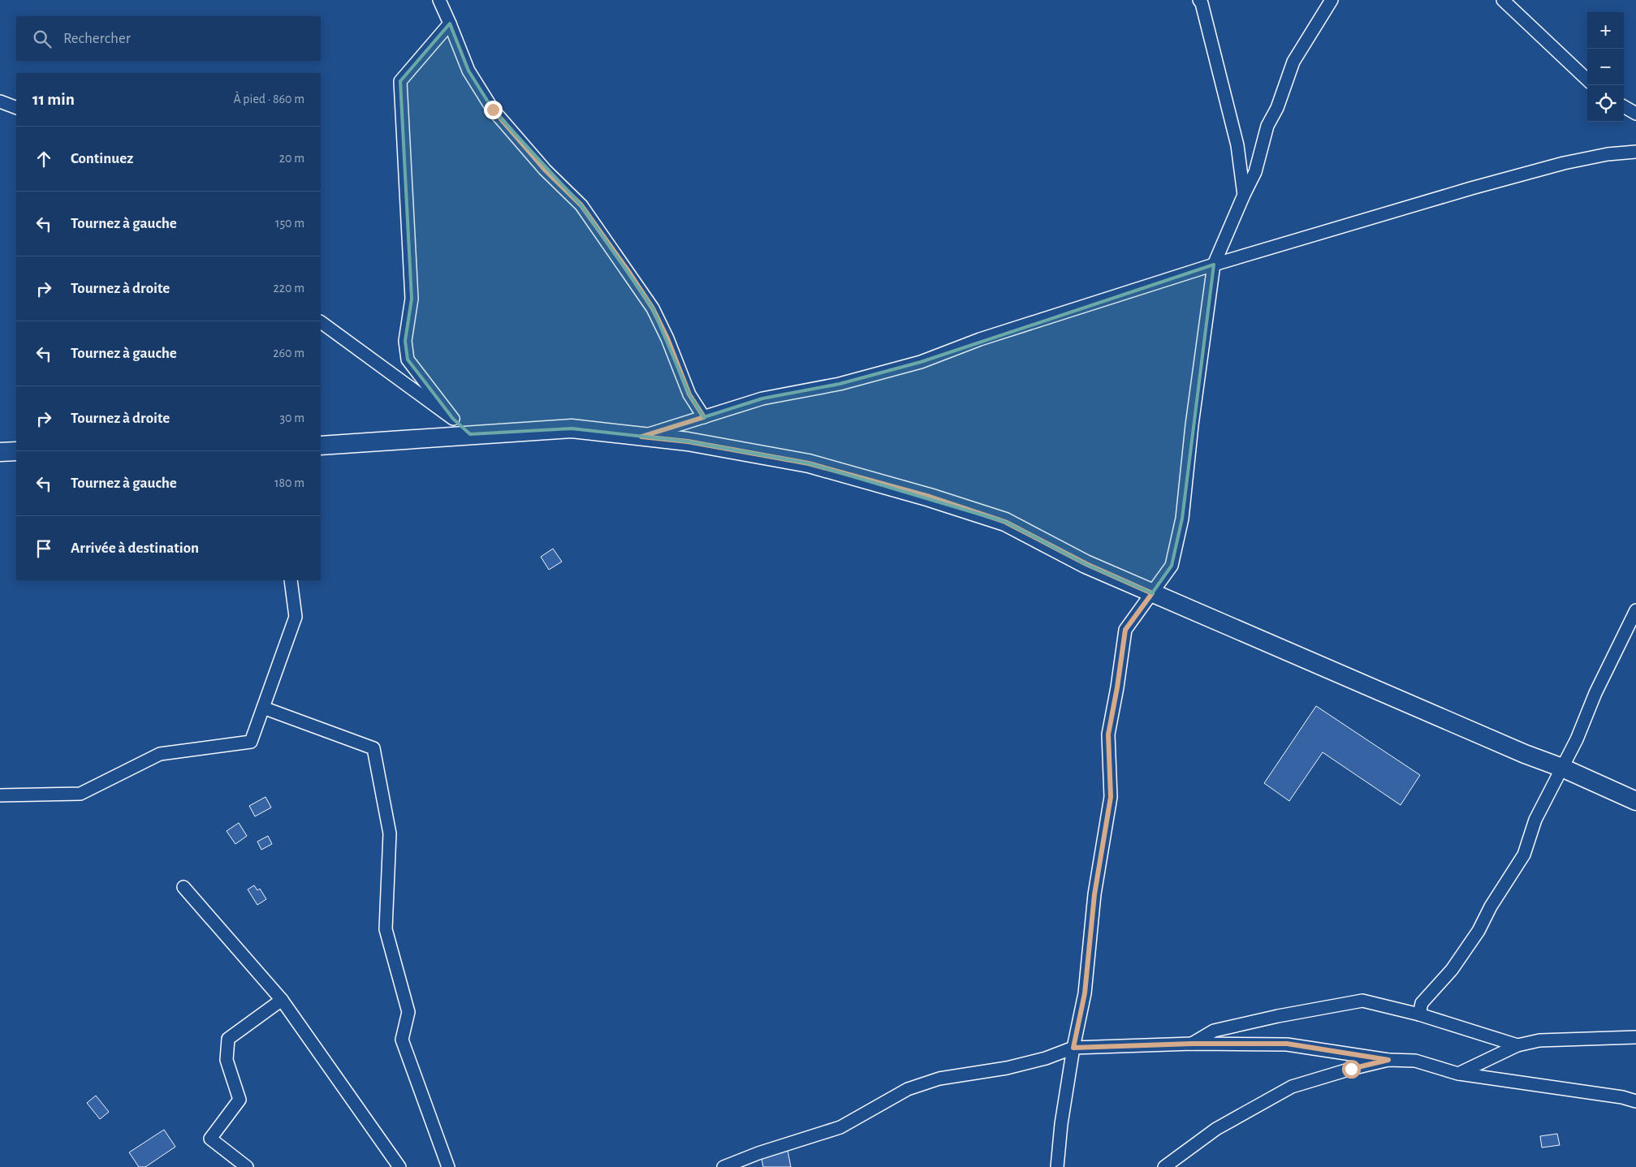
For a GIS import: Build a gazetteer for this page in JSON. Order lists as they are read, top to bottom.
{
  "page": {
    "map_buttons": ["+", "−"],
    "search": "Rechercher",
    "heading": ["11 min", "À pied · 860 m"],
    "list": [
      ["Continuez", "20 m"],
      ["Tournez à gauche", "150 m"],
      ["Tournez à droite", "220 m"],
      ["Tournez à gauche", "260 m"],
      ["Tournez à droite", "30 m"],
      ["Tournez à gauche", "180 m"],
      "Arrivée à destination"
    ]
  }
}
